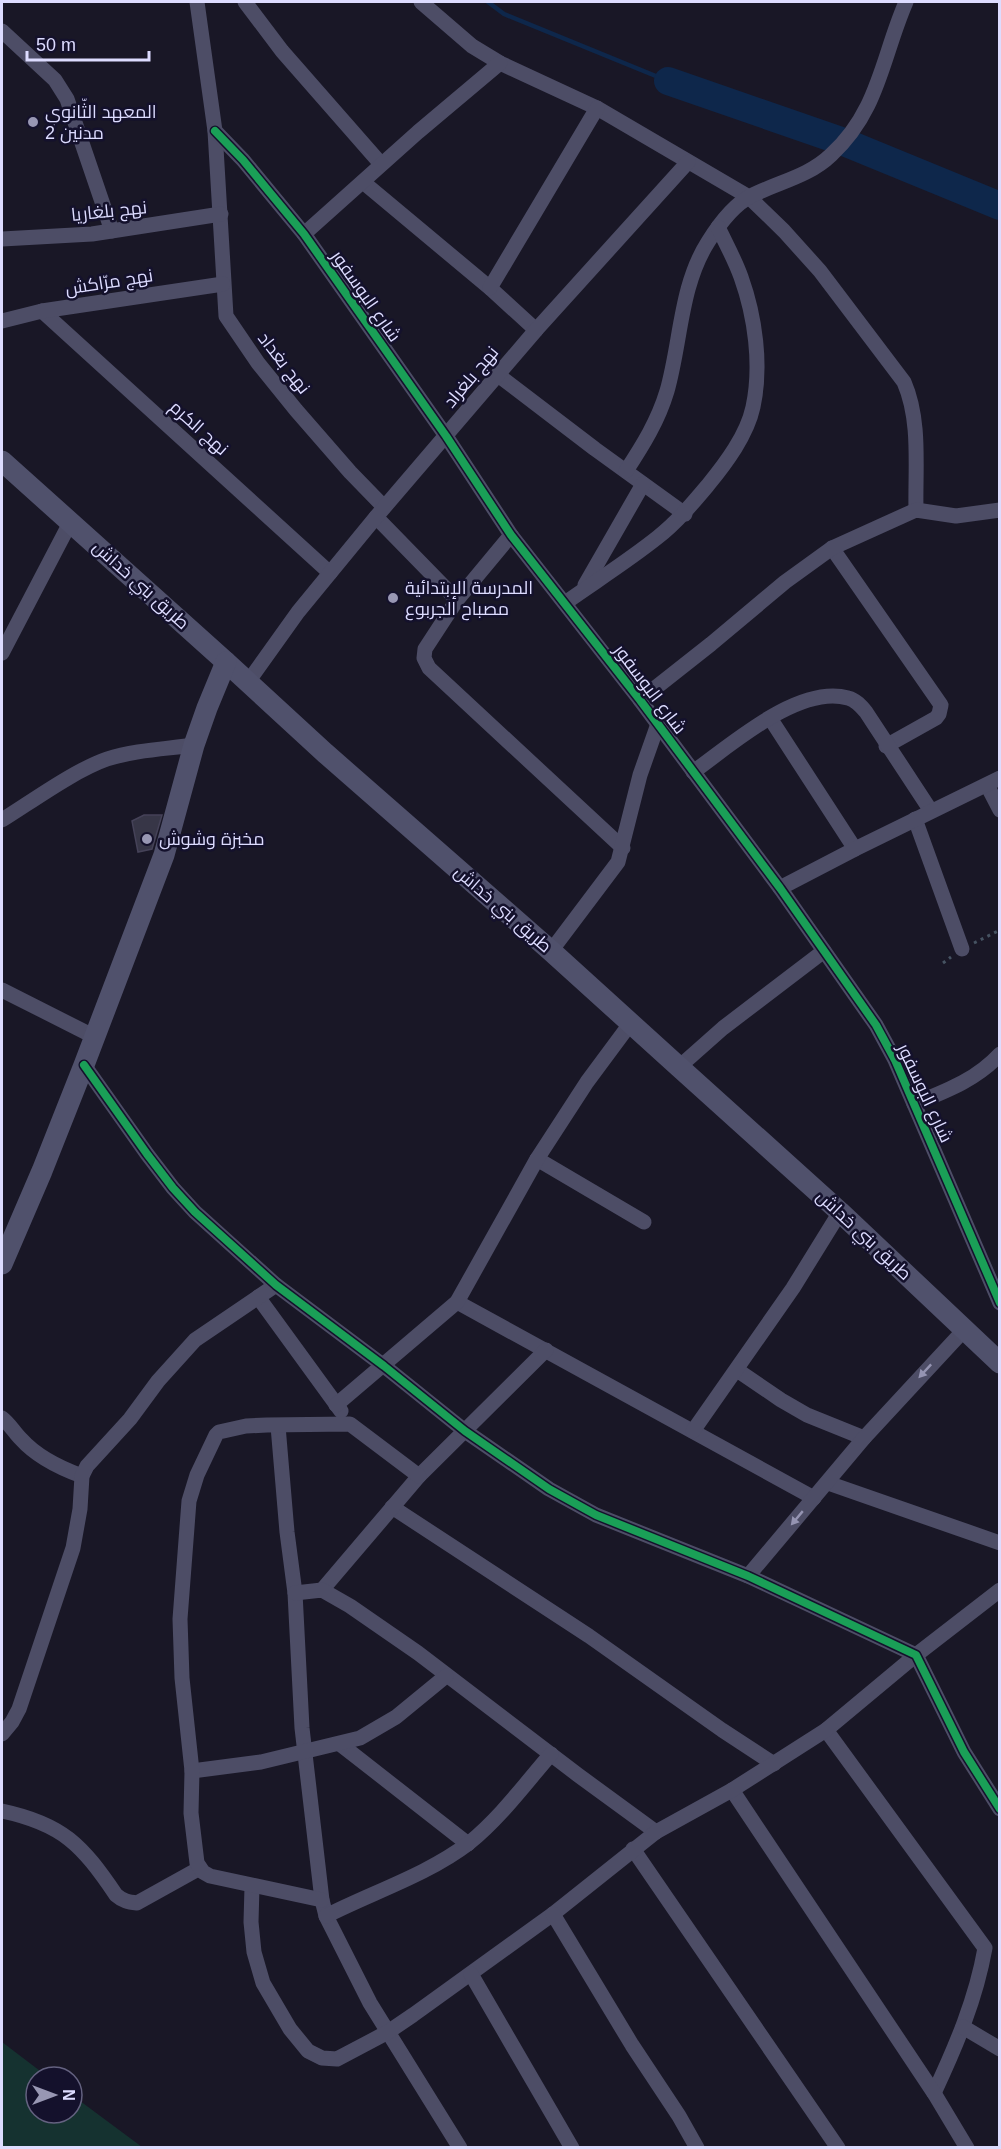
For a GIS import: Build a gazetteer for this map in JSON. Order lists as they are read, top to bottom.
{
  "streets": {
    "main road": ["طريق بني خداش"],
    "street": [
      "نهج بلغاريا",
      "نهج مرّاكش",
      "شارع البوسفور",
      "نهج بغداد",
      "نهج بلغراد",
      "نهج الكرم"
    ]
  },
  "crossings": [
    ["نهج بلغاريا", "نهج بغداد"],
    ["نهج مرّاكش", "نهج بغداد"],
    ["نهج مرّاكش", "نهج الكرم"],
    ["شارع البوسفور", "نهج بغداد"],
    ["شارع البوسفور", "نهج بلغراد"],
    ["نهج بغداد", "نهج بلغراد"],
    ["نهج بلغراد", "نهج الكرم"],
    ["نهج بلغراد", "طريق بني خداش"]
  ],
  "places": ["المعهد الثّانوي مدنين 2", "المدرسة الإبتدائية مصباح الجربوع", "مخبزة وشوش"],
  "scale_bar": "50 m",
  "north": "right"
}
